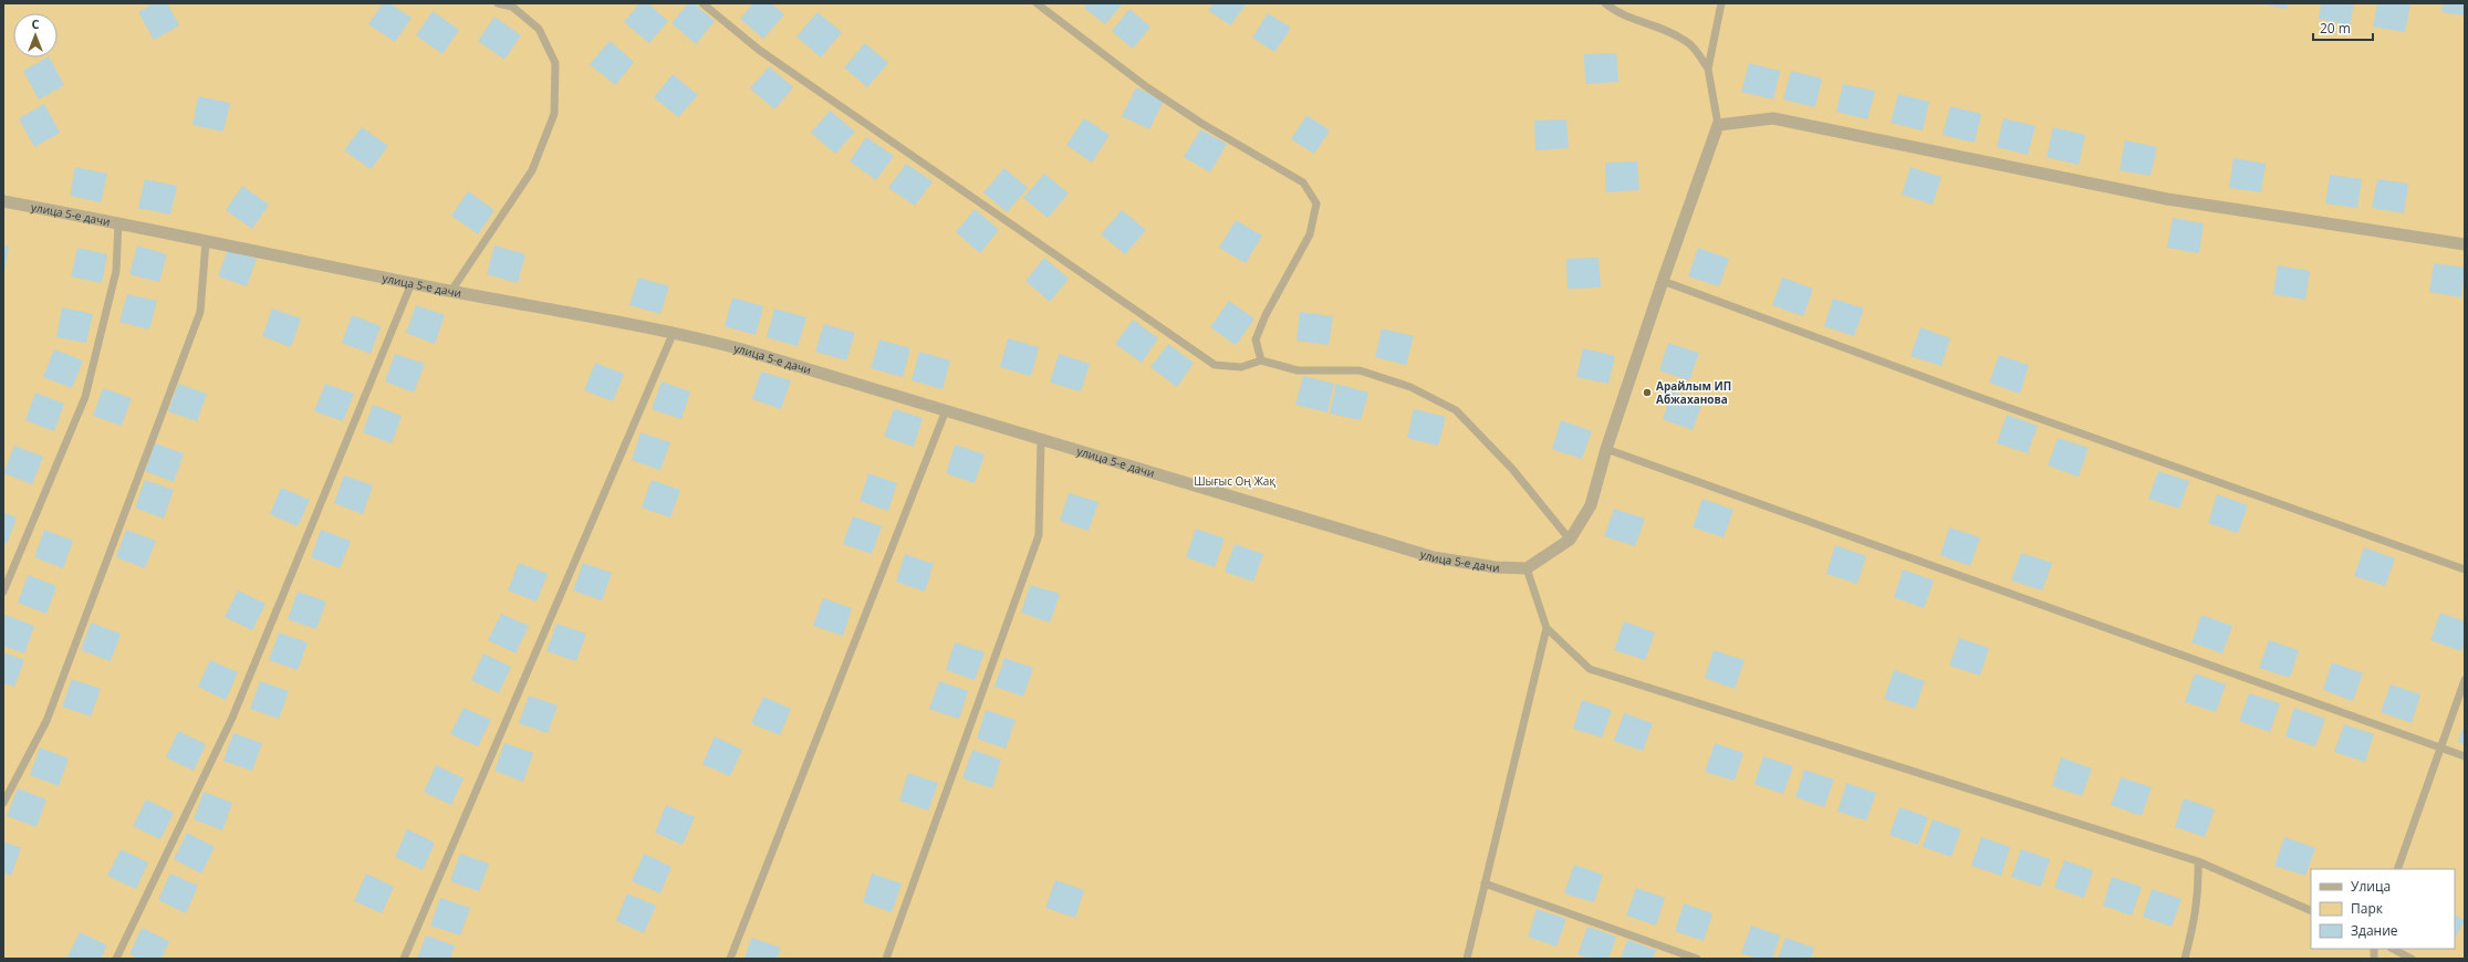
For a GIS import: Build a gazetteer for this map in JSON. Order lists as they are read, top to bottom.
{
  "streets": {
    "street": ["улица 5-е дачи"]
  },
  "parks": ["Шығыс Оң Жақ"],
  "places": ["Арайлым ИП Абжаханова"],
  "legend": ["Улица", "Парк", "Здание"],
  "scale_bar": "20 m",
  "north": "top"
}
